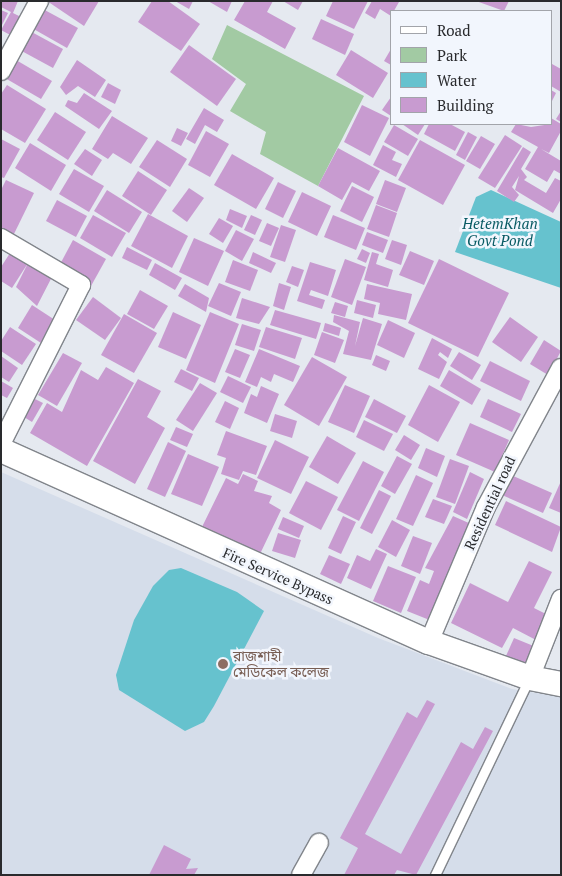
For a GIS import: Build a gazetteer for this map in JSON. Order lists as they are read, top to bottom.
{
  "streets": {
    "main road": ["Fire Service Bypass"],
    "street": ["Residential road"]
  },
  "crossings": [
    ["Residential road", "Fire Service Bypass"]
  ],
  "water": ["HetemKhan Govt Pond"],
  "places": ["রাজশাহী মেডিকেল কলেজ"],
  "legend": [
    "Road",
    "Park",
    "Water",
    "Building"
  ]
}
